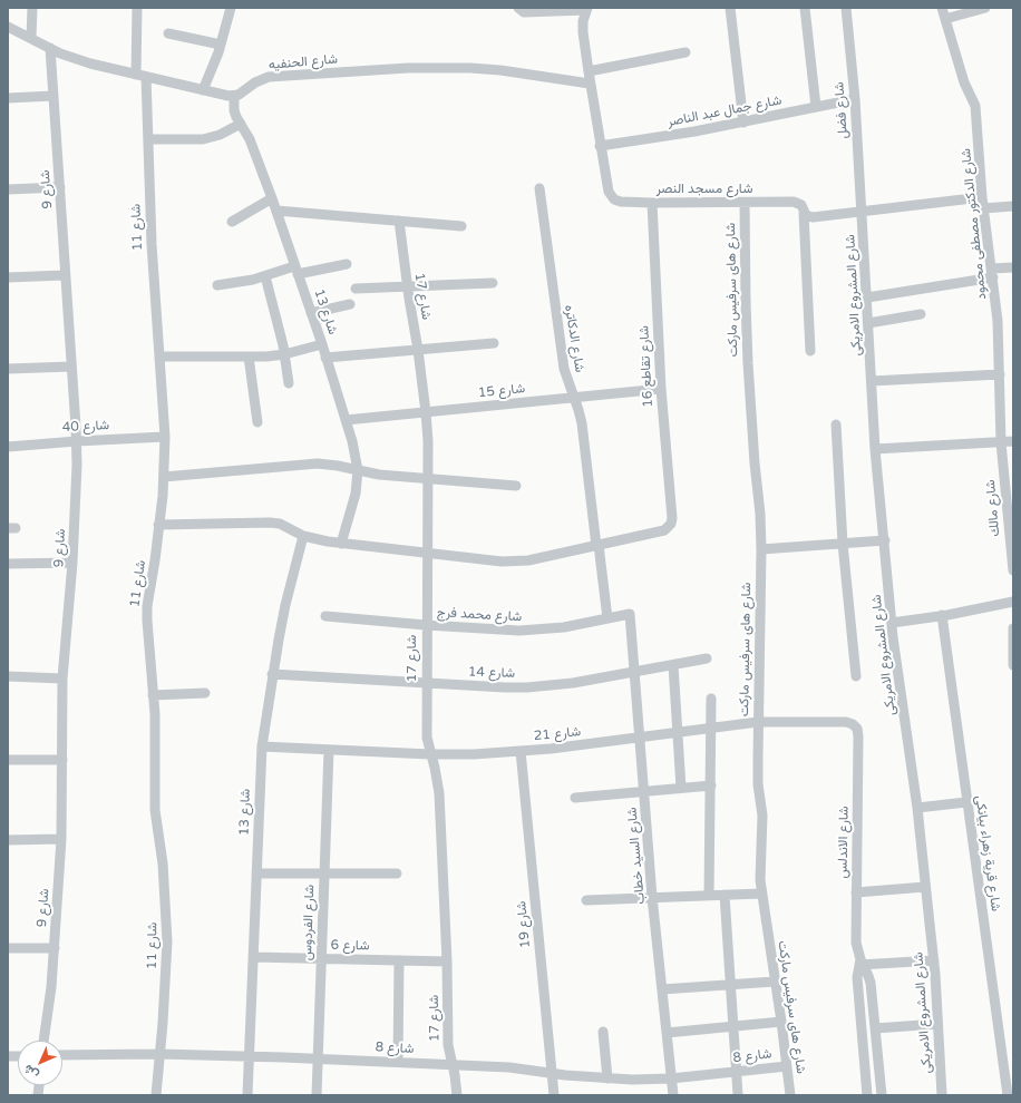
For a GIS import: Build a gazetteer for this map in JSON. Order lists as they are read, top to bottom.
{
  "streets": {
    "street": [
      "شارع الحنفيه",
      "شارع فضل",
      "شارع جمال عبد الناصر",
      "شارع 9",
      "شارع مسجد النصر",
      "شارع الدكتور مصطفى محمود",
      "شارع 11",
      "شارع هاى سرفيس ماركت",
      "شارع المشروع الامريكى",
      "شارع 17",
      "شارع 13",
      "شارع الدكاتره",
      "شارع تقاطع 16",
      "شارع 15",
      "شارع 40",
      "شارع مالك",
      "شارع محمد فرج",
      "شارع 14",
      "شارع 21",
      "شارع الاندلس",
      "شارع قرية زهراء بيانكى",
      "شارع السيد خطاب",
      "شارع الفردوس",
      "شارع 19",
      "شارع 6",
      "شارع 8"
    ]
  },
  "crossings": [
    ["شارع الحنفيه", "شارع مسجد النصر"],
    ["شارع الحنفيه", "شارع 13"],
    ["شارع فضل", "شارع جمال عبد الناصر"],
    ["شارع فضل", "شارع مسجد النصر"],
    ["شارع فضل", "شارع المشروع الامريكى"],
    ["شارع جمال عبد الناصر", "شارع مسجد النصر"],
    ["شارع 9", "شارع 40"],
    ["شارع مسجد النصر", "شارع الدكتور مصطفى محمود"],
    ["شارع مسجد النصر", "شارع هاى سرفيس ماركت"],
    ["شارع مسجد النصر", "شارع المشروع الامريكى"],
    ["شارع مسجد النصر", "شارع تقاطع 16"],
    ["شارع الدكتور مصطفى محمود", "شارع مالك"],
    ["شارع 11", "شارع 40"],
    ["شارع 11", "شارع 8"],
    ["شارع هاى سرفيس ماركت", "شارع 21"],
    ["شارع هاى سرفيس ماركت", "شارع 8"],
    ["شارع 17", "شارع 15"],
    ["شارع 17", "شارع محمد فرج"],
    ["شارع 17", "شارع 14"],
    ["شارع 17", "شارع 21"],
    ["شارع 17", "شارع 6"],
    ["شارع 17", "شارع 8"],
    ["شارع 13", "شارع 15"],
    ["شارع 13", "شارع 14"],
    ["شارع 13", "شارع 21"],
    ["شارع 13", "شارع 6"],
    ["شارع 13", "شارع 8"],
    ["شارع الدكاتره", "شارع تقاطع 16"],
    ["شارع الدكاتره", "شارع 15"],
    ["شارع الدكاتره", "شارع محمد فرج"],
    ["شارع تقاطع 16", "شارع 15"],
    ["شارع محمد فرج", "شارع السيد خطاب"],
    ["شارع 14", "شارع السيد خطاب"],
    ["شارع 21", "شارع الاندلس"],
    ["شارع 21", "شارع السيد خطاب"],
    ["شارع 21", "شارع الفردوس"],
    ["شارع 21", "شارع 19"],
    ["شارع السيد خطاب", "شارع 8"],
    ["شارع الفردوس", "شارع 6"],
    ["شارع الفردوس", "شارع 8"],
    ["شارع 19", "شارع 8"]
  ],
  "north": "bottom left"
}
